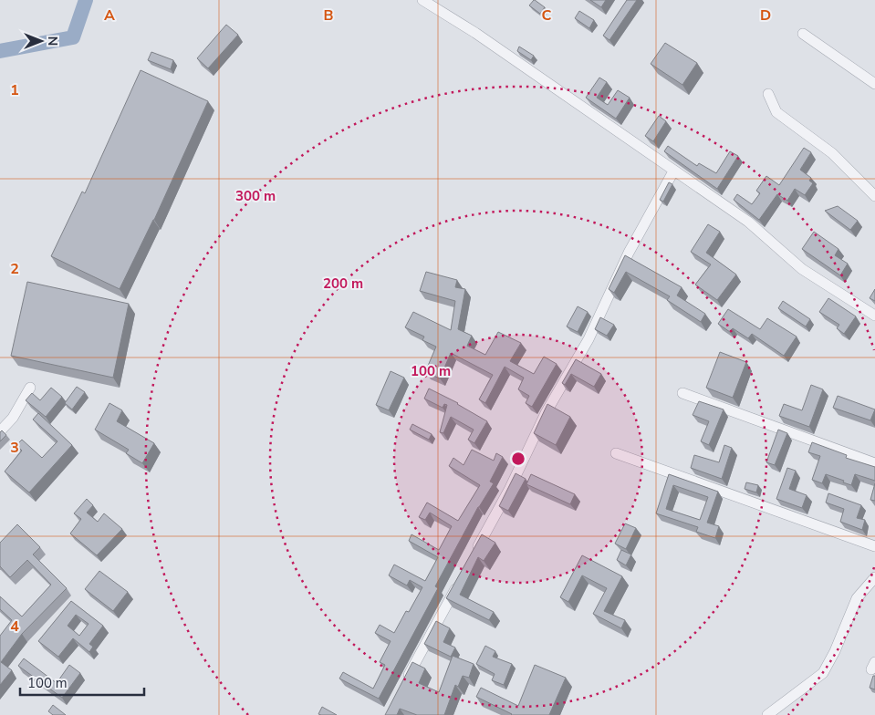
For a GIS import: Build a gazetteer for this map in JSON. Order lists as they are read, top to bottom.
{
  "scale_bar": "100 m",
  "north": "right",
  "grid": {
    "columns": [
      "A",
      "B",
      "C",
      "D"
    ],
    "rows": [
      "1",
      "2",
      "3",
      "4"
    ]
  },
  "rings": ["300 m", "200 m", "100 m"]
}
